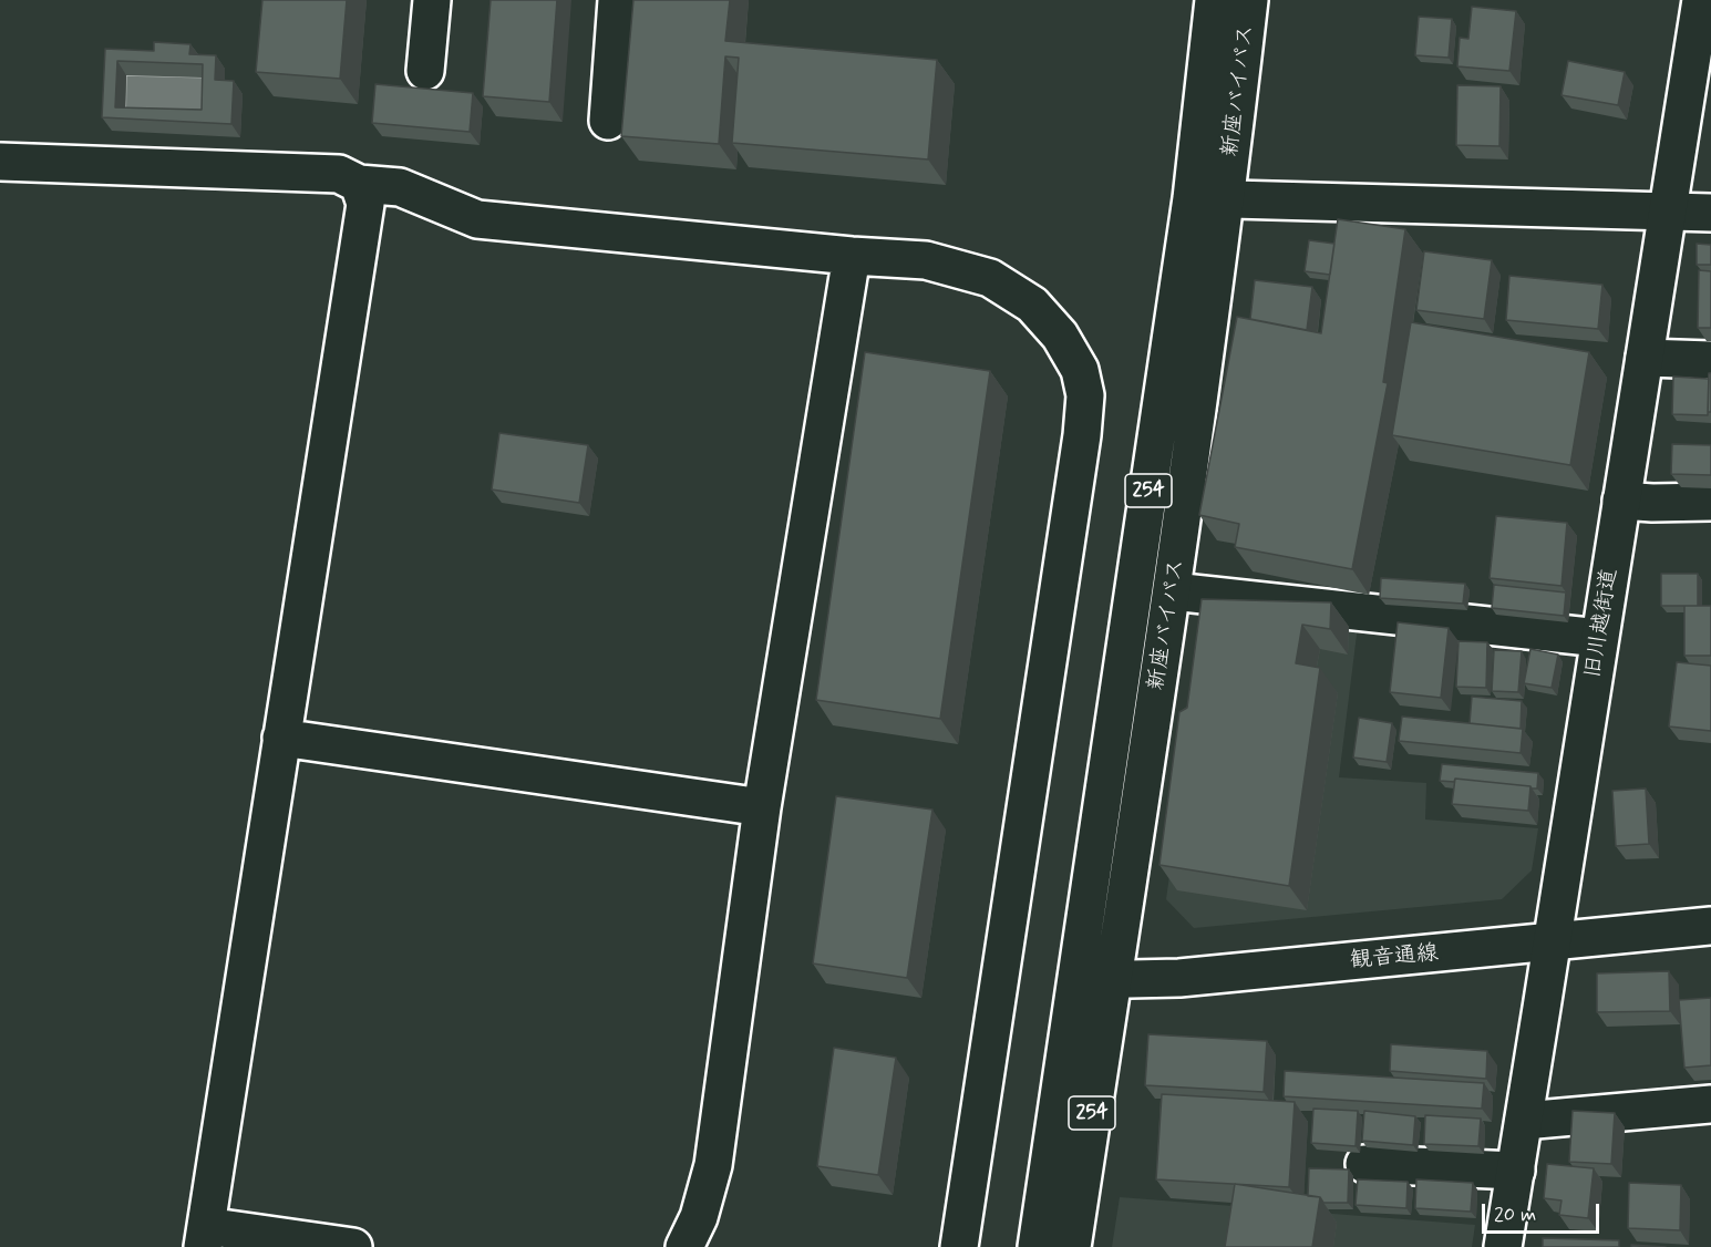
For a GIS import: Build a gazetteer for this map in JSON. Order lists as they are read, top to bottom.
{
  "streets": {
    "main road": [
      "新座バイパス",
      "254",
      "旧川越街道",
      "観音通線"
    ]
  },
  "crossings": [
    ["新座バイパス", "観音通線"],
    ["旧川越街道", "観音通線"]
  ],
  "scale_bar": "20 m"
}
